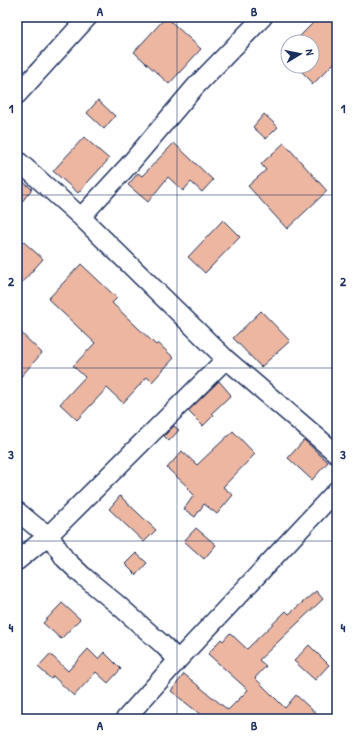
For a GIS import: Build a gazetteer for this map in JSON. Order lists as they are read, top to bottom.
{
  "north": "right",
  "grid": {
    "columns": ["A", "B"],
    "rows": [
      "1",
      "2",
      "3",
      "4"
    ]
  }
}
